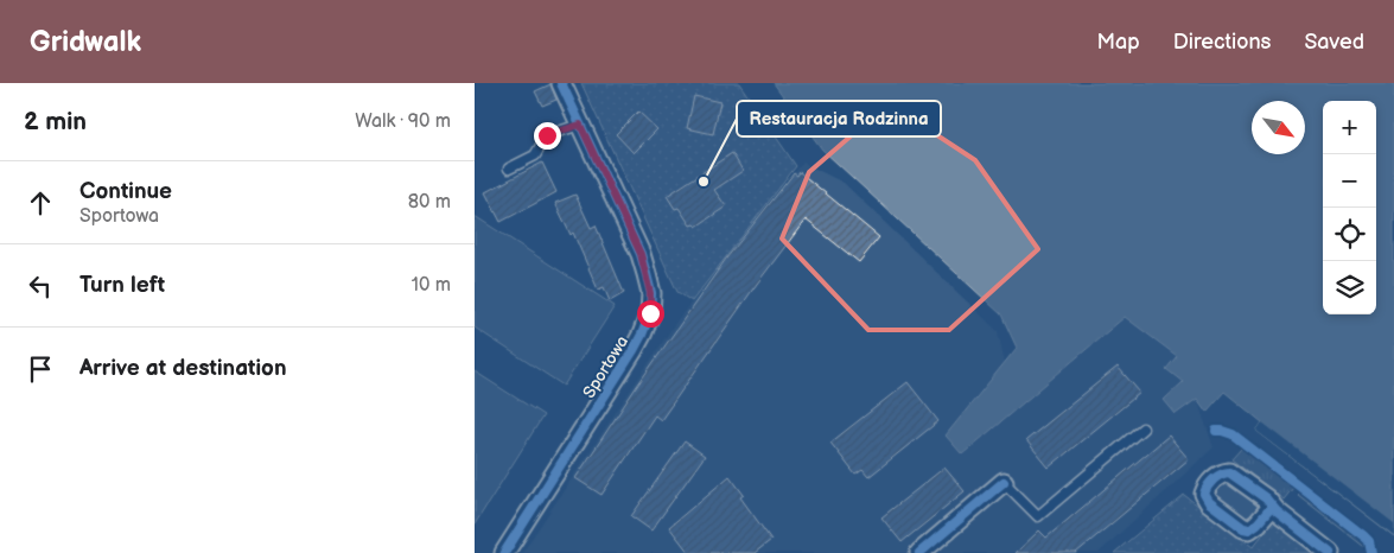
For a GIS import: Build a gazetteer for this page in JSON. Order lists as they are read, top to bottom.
{
  "streets": {
    "street": ["Sportowa"]
  },
  "places": ["Restauracja Rodzinna"],
  "north": "bottom right",
  "page": {
    "header": "Gridwalk",
    "nav": ["Map", "Directions", "Saved"],
    "heading": ["2 min", "Walk · 90 m"],
    "map_buttons": ["+", "−"],
    "list": [
      ["Continue", "Sportowa", "80 m"],
      ["Turn left", "10 m"],
      "Arrive at destination"
    ]
  }
}
